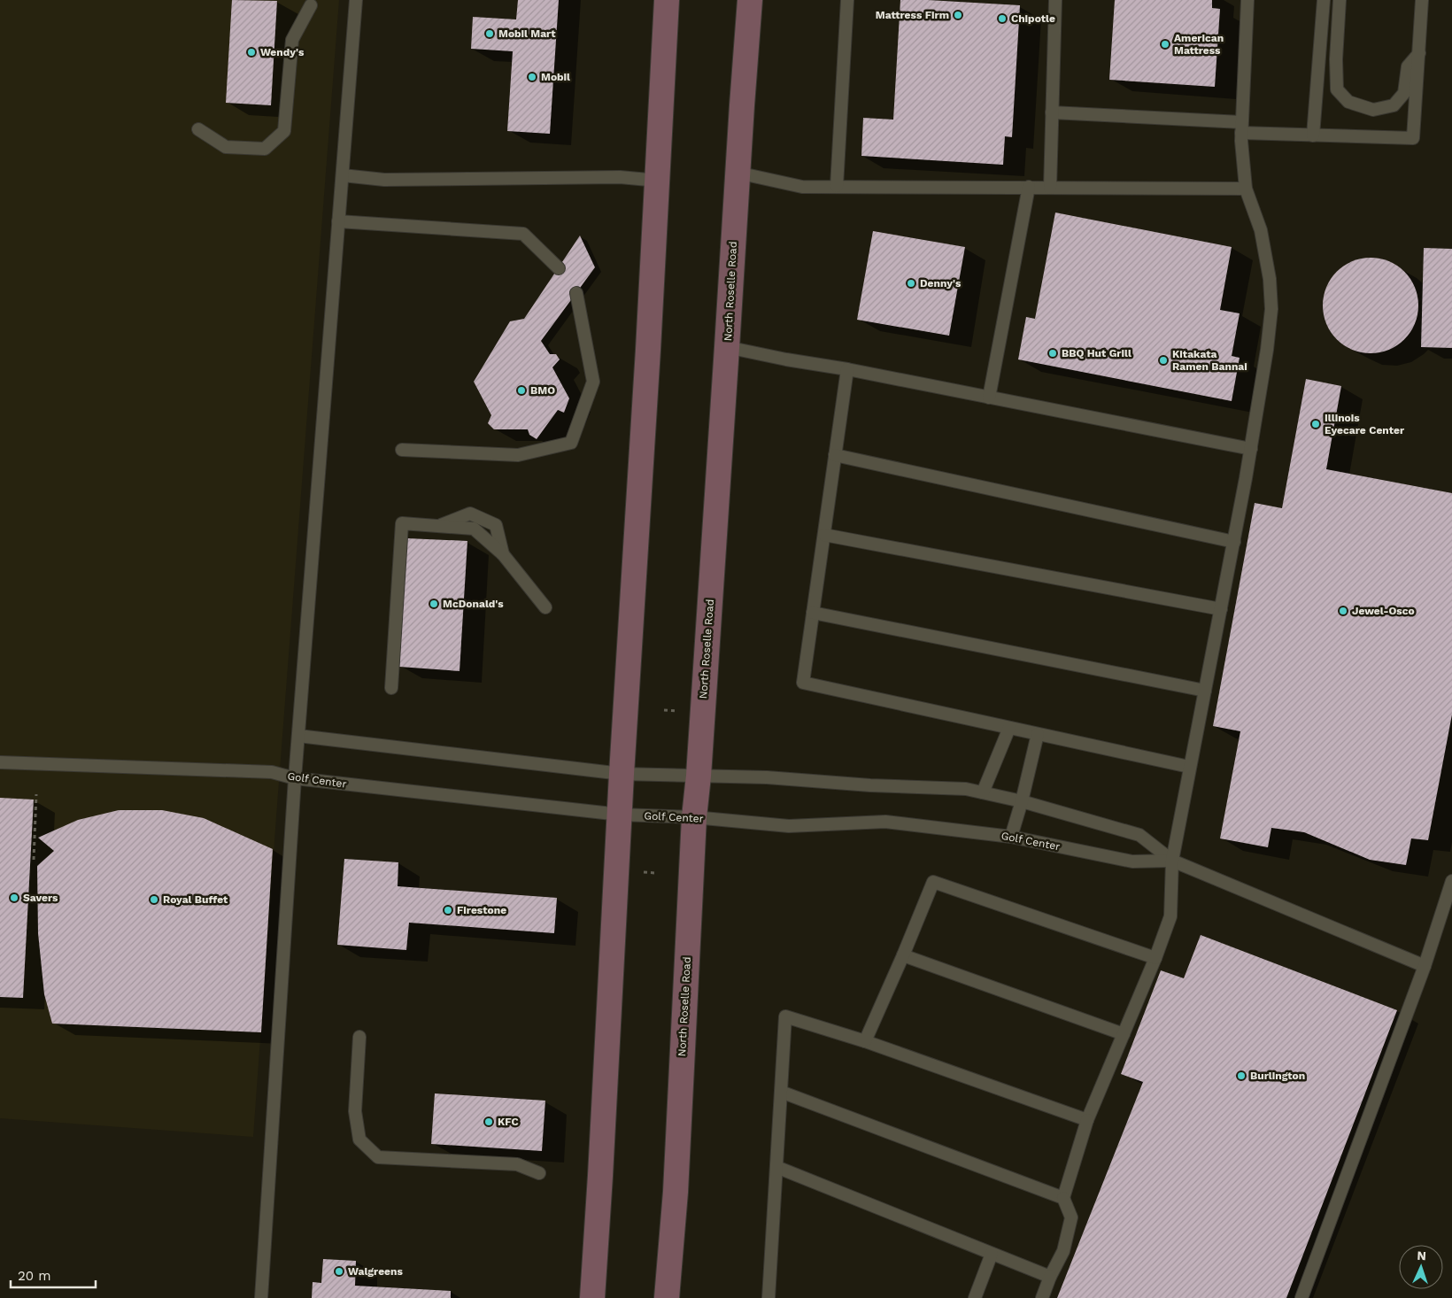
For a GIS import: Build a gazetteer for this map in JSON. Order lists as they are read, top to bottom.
{
  "streets": {
    "main road": ["North Roselle Road"],
    "lane": ["Golf Center"]
  },
  "crossings": [
    ["North Roselle Road", "Golf Center"]
  ],
  "places": [
    "Mattress Firm",
    "Chipotle",
    "Mobil Mart",
    "American Mattress",
    "Wendy's",
    "Mobil",
    "Denny's",
    "BBQ Hut Grill",
    "Kitakata Ramen Bannai",
    "BMO",
    "Illinois Eyecare Center",
    "McDonald's",
    "Jewel-Osco",
    "Savers",
    "Royal Buffet",
    "Firestone",
    "Burlington",
    "KFC",
    "Walgreens"
  ],
  "scale_bar": "20 m",
  "north": "top"
}
